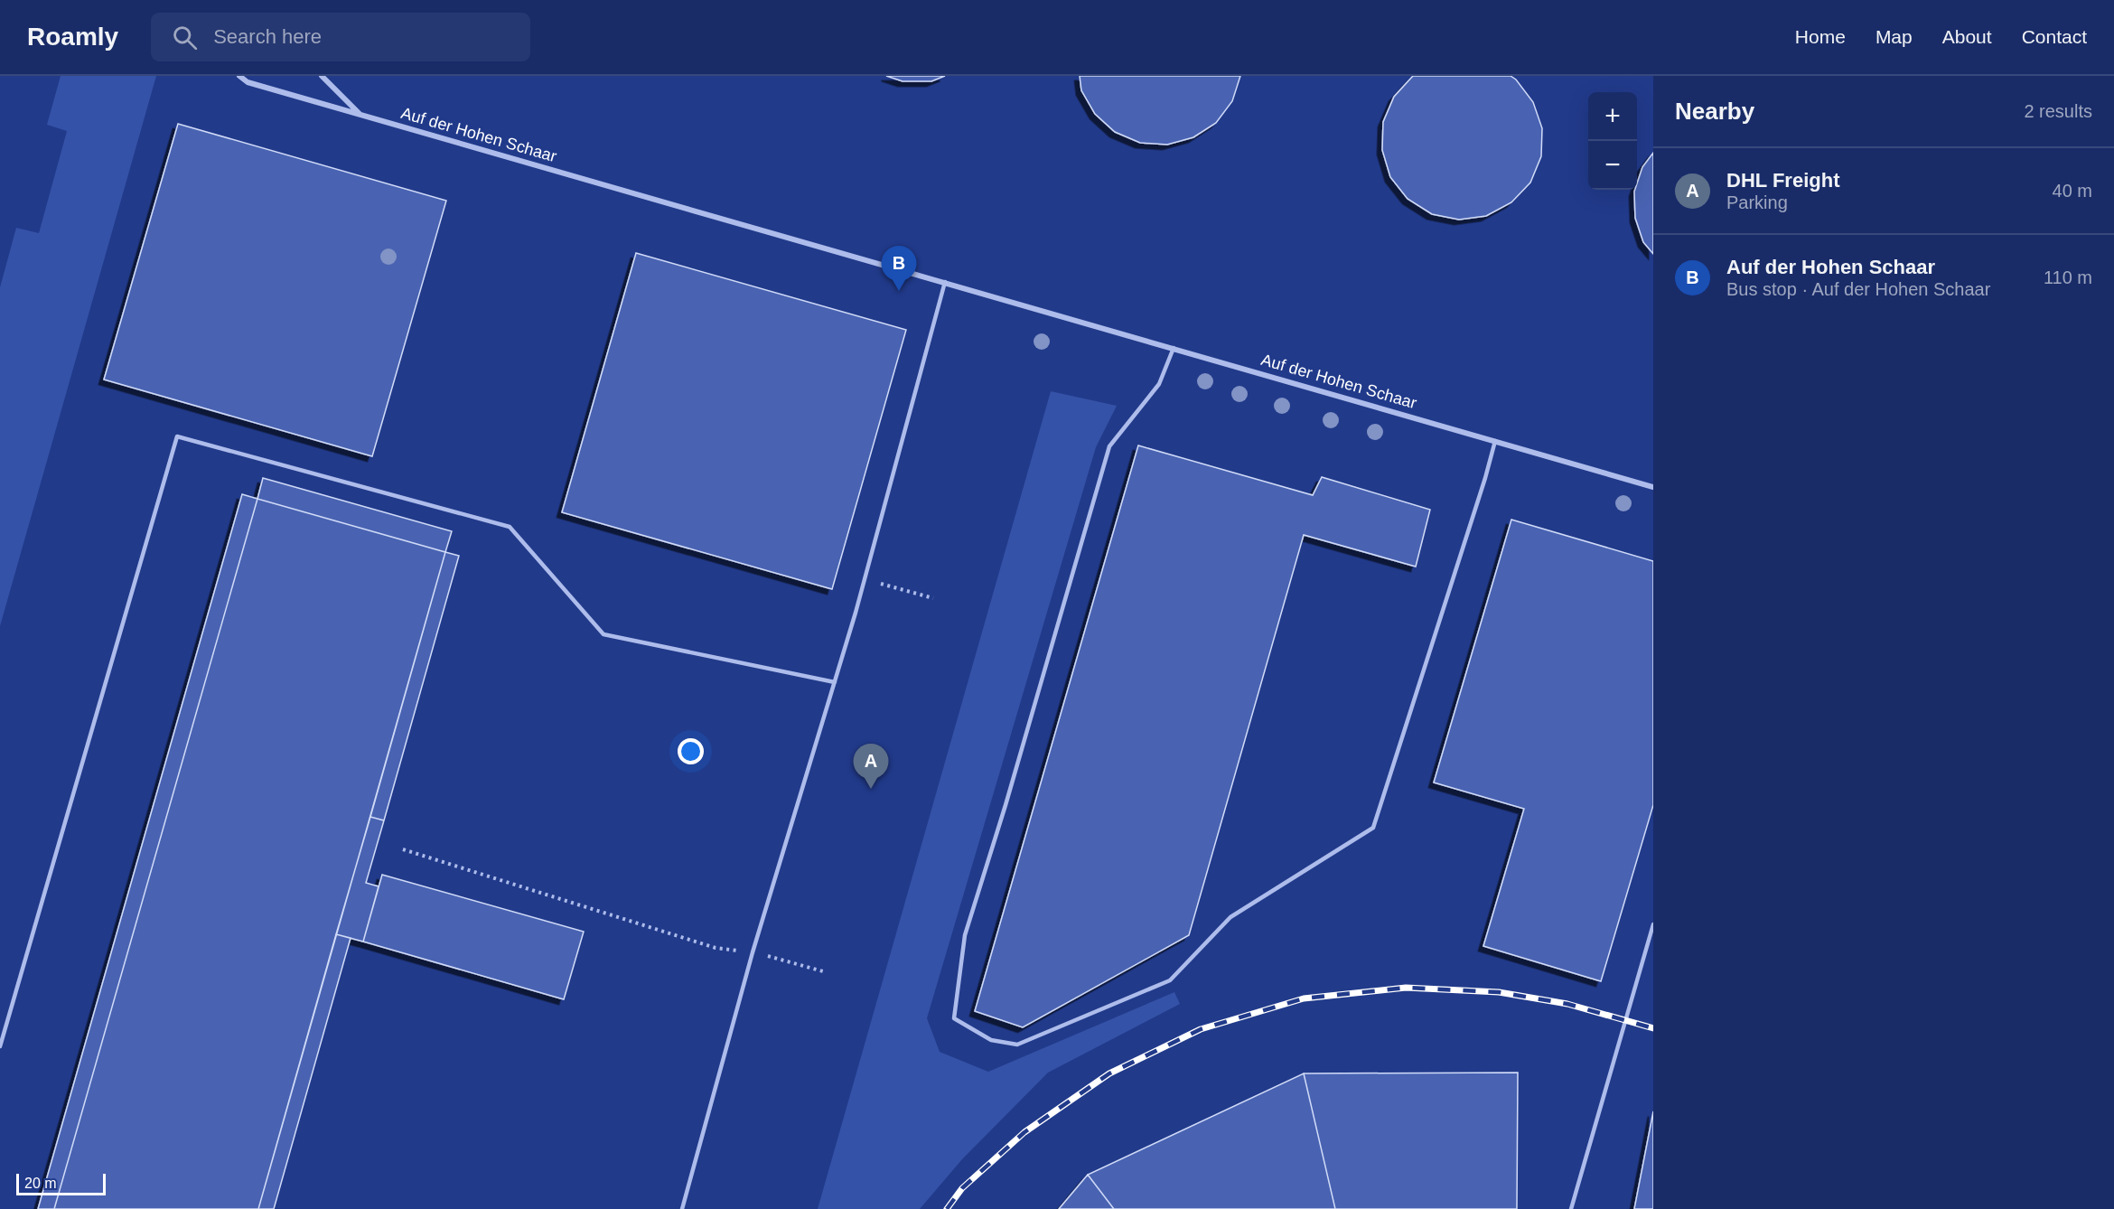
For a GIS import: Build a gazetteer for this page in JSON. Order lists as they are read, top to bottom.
{
  "streets": {
    "street": ["Auf der Hohen Schaar"]
  },
  "scale_bar": "20 m",
  "page": {
    "header": "Roamly",
    "search": "Search here",
    "nav": [
      "Home",
      "Map",
      "About",
      "Contact"
    ],
    "heading": ["Nearby", "2 results"],
    "map_buttons": ["+", "−"],
    "list": [
      {
        "mark": "A",
        "name": "DHL Freight",
        "note": "Parking",
        "value": "40 m"
      },
      {
        "mark": "B",
        "name": "Auf der Hohen Schaar",
        "note": "Bus stop · Auf der Hohen Schaar",
        "value": "110 m"
      }
    ],
    "pins": ["B", "A"],
    "scale": "20 m"
  }
}
